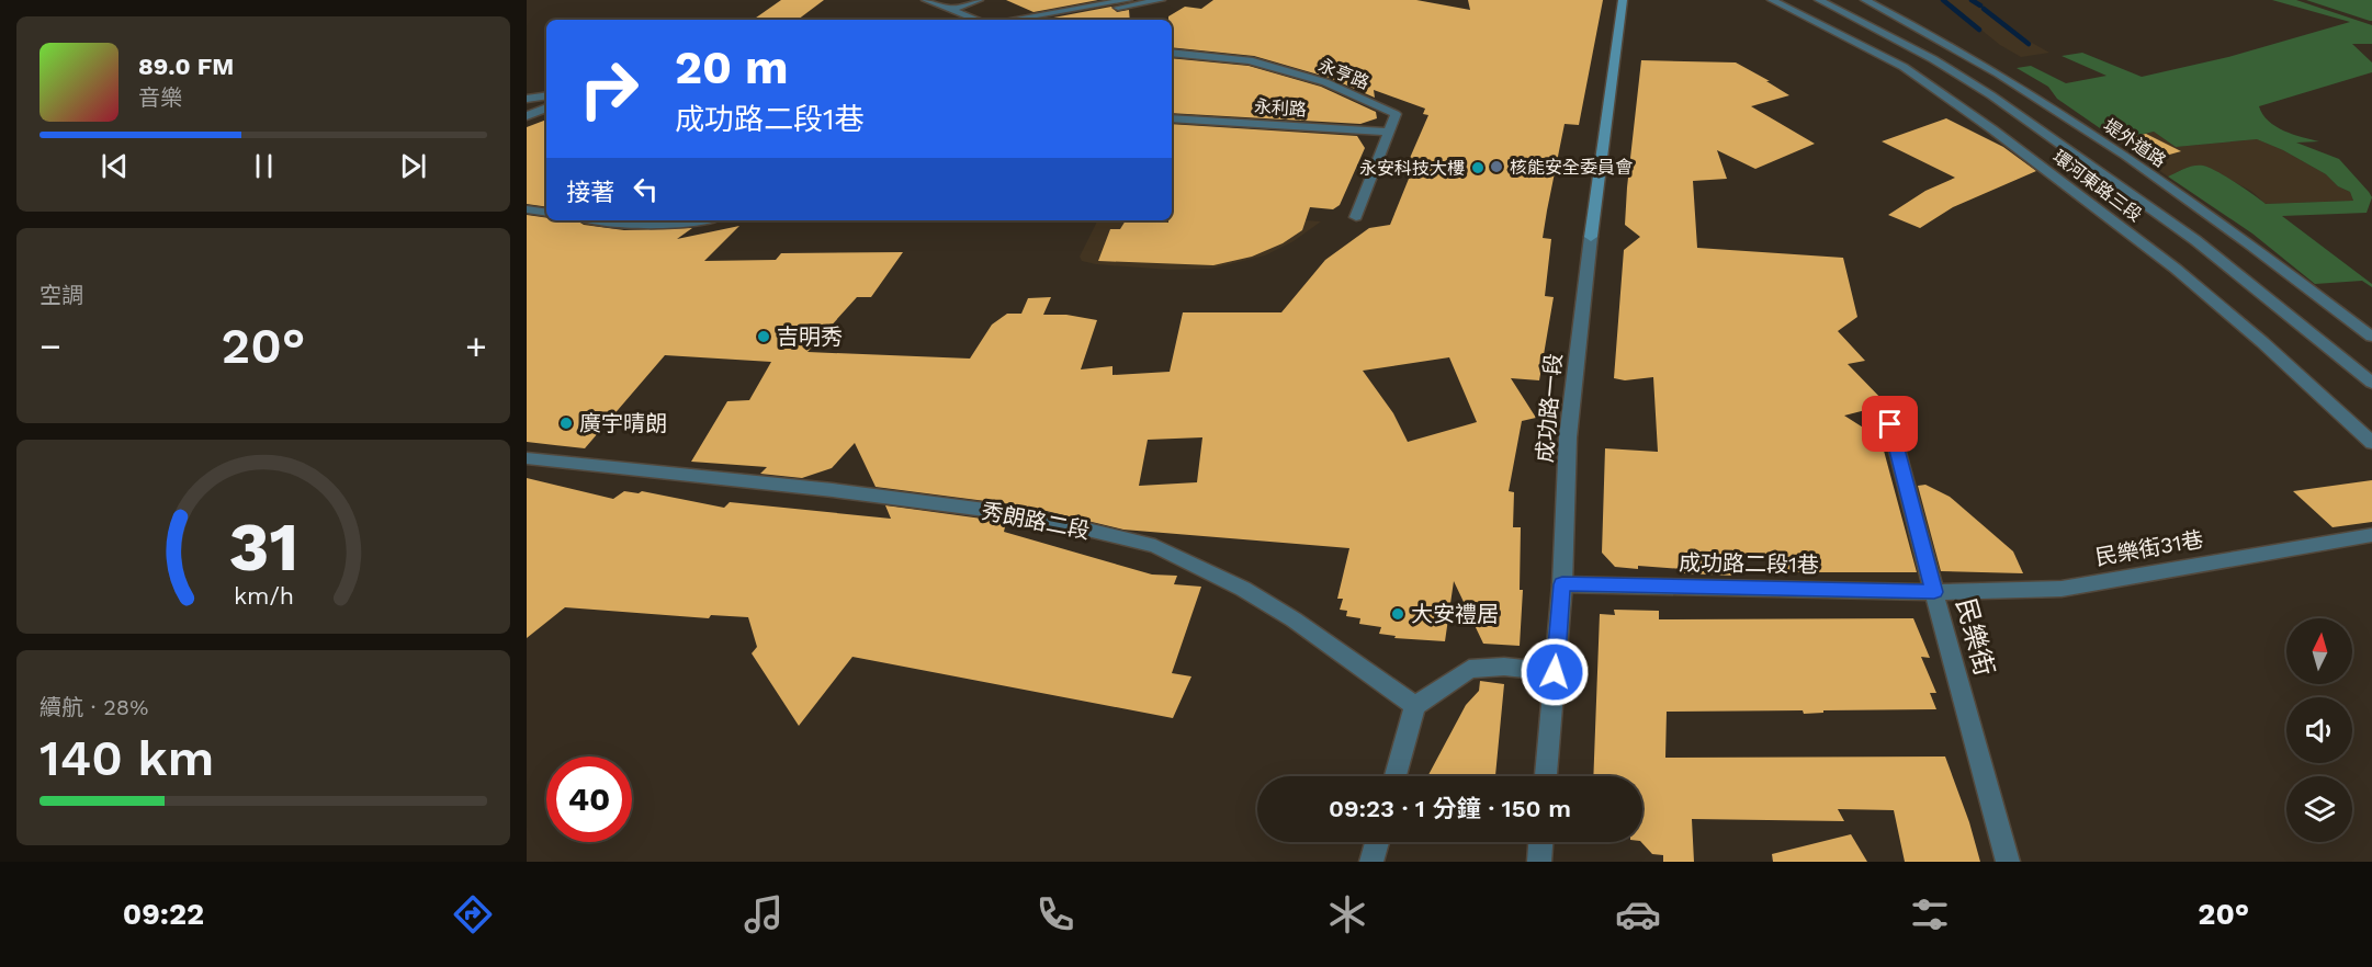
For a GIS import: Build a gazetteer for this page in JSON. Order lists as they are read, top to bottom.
{
  "streets": {
    "street": [
      "永亨路",
      "永利路",
      "堤外道路",
      "環河東路三段",
      "成功路一段",
      "秀朗路二段",
      "民樂街31巷",
      "成功路二段1巷",
      "民樂街"
    ]
  },
  "crossings": [
    ["永亨路", "永利路"],
    ["成功路一段", "成功路二段1巷"],
    ["民樂街31巷", "成功路二段1巷"],
    ["民樂街31巷", "民樂街"],
    ["成功路二段1巷", "民樂街"]
  ],
  "places": [
    "核能安全委員會",
    "永安科技大樓",
    "吉明秀",
    "廣宇晴朗",
    "大安禮居"
  ],
  "north": "top",
  "page": {
    "turn": ["20 m", "成功路二段1巷"],
    "song": ["89.0 FM", "音樂"],
    "then": "接著",
    "tile": [
      "空調",
      ["續航 · 28%", "140 km"]
    ],
    "heat": ["−", "20°", "+"],
    "limit": "40",
    "trip": "09:23 · 1 分鐘 · 150 m",
    "tabs": ["09:22", "20°"],
    "gauge": ["31", "km/h"]
  }
}
